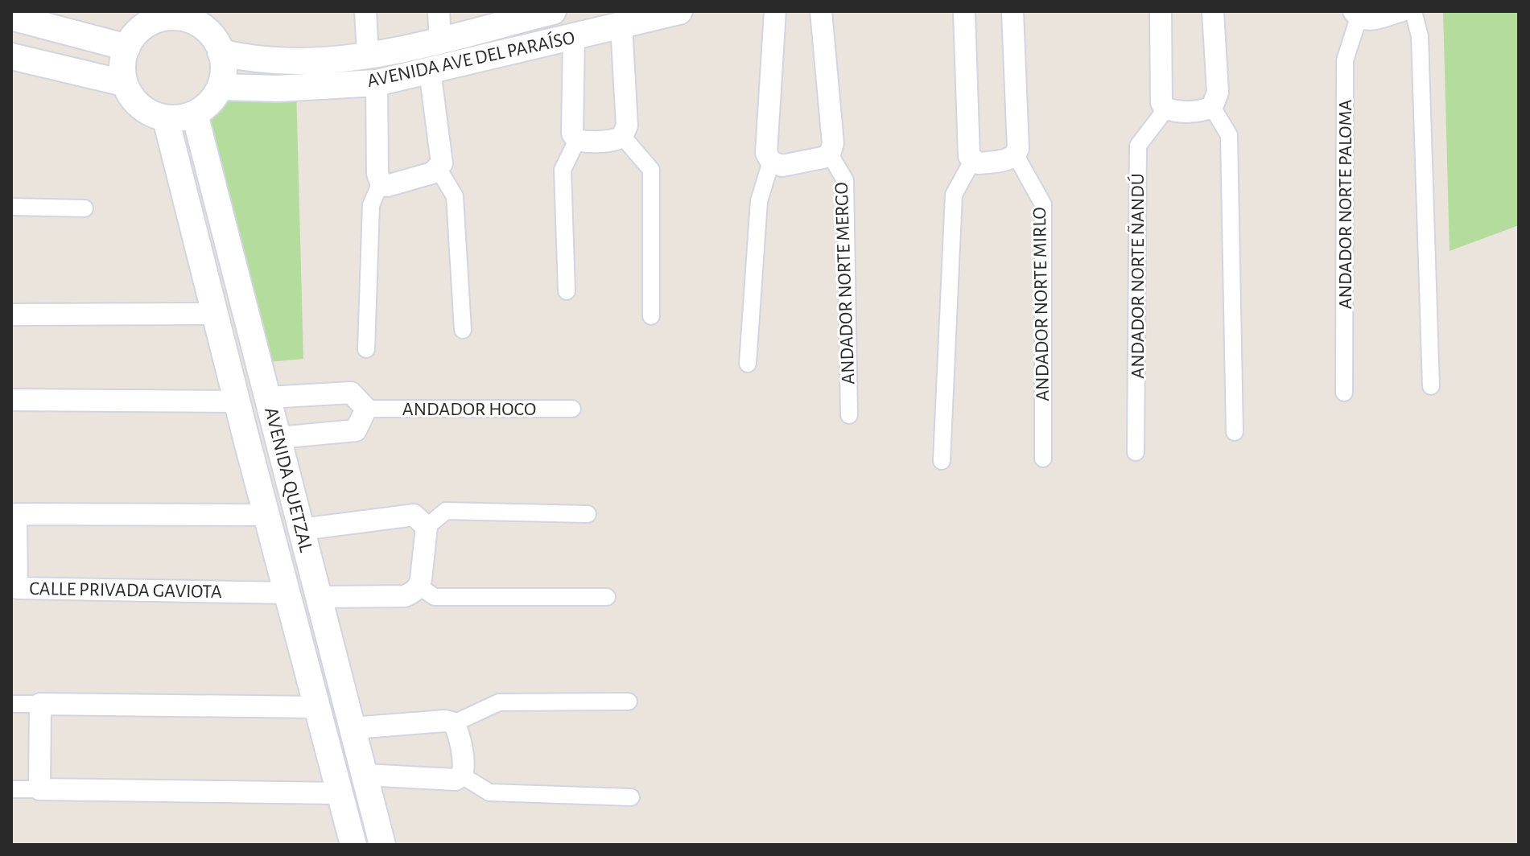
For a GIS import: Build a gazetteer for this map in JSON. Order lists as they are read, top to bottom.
{
  "streets": {
    "street": [
      "AVENIDA AVE DEL PARAÍSO",
      "ANDADOR NORTE PALOMA",
      "ANDADOR NORTE ÑANDÚ",
      "ANDADOR NORTE MERGO",
      "ANDADOR NORTE MIRLO",
      "ANDADOR HOCO",
      "AVENIDA QUETZAL",
      "CALLE PRIVADA GAVIOTA"
    ]
  },
  "crossings": [
    ["AVENIDA AVE DEL PARAÍSO", "AVENIDA QUETZAL"],
    ["AVENIDA QUETZAL", "CALLE PRIVADA GAVIOTA"]
  ]
}
